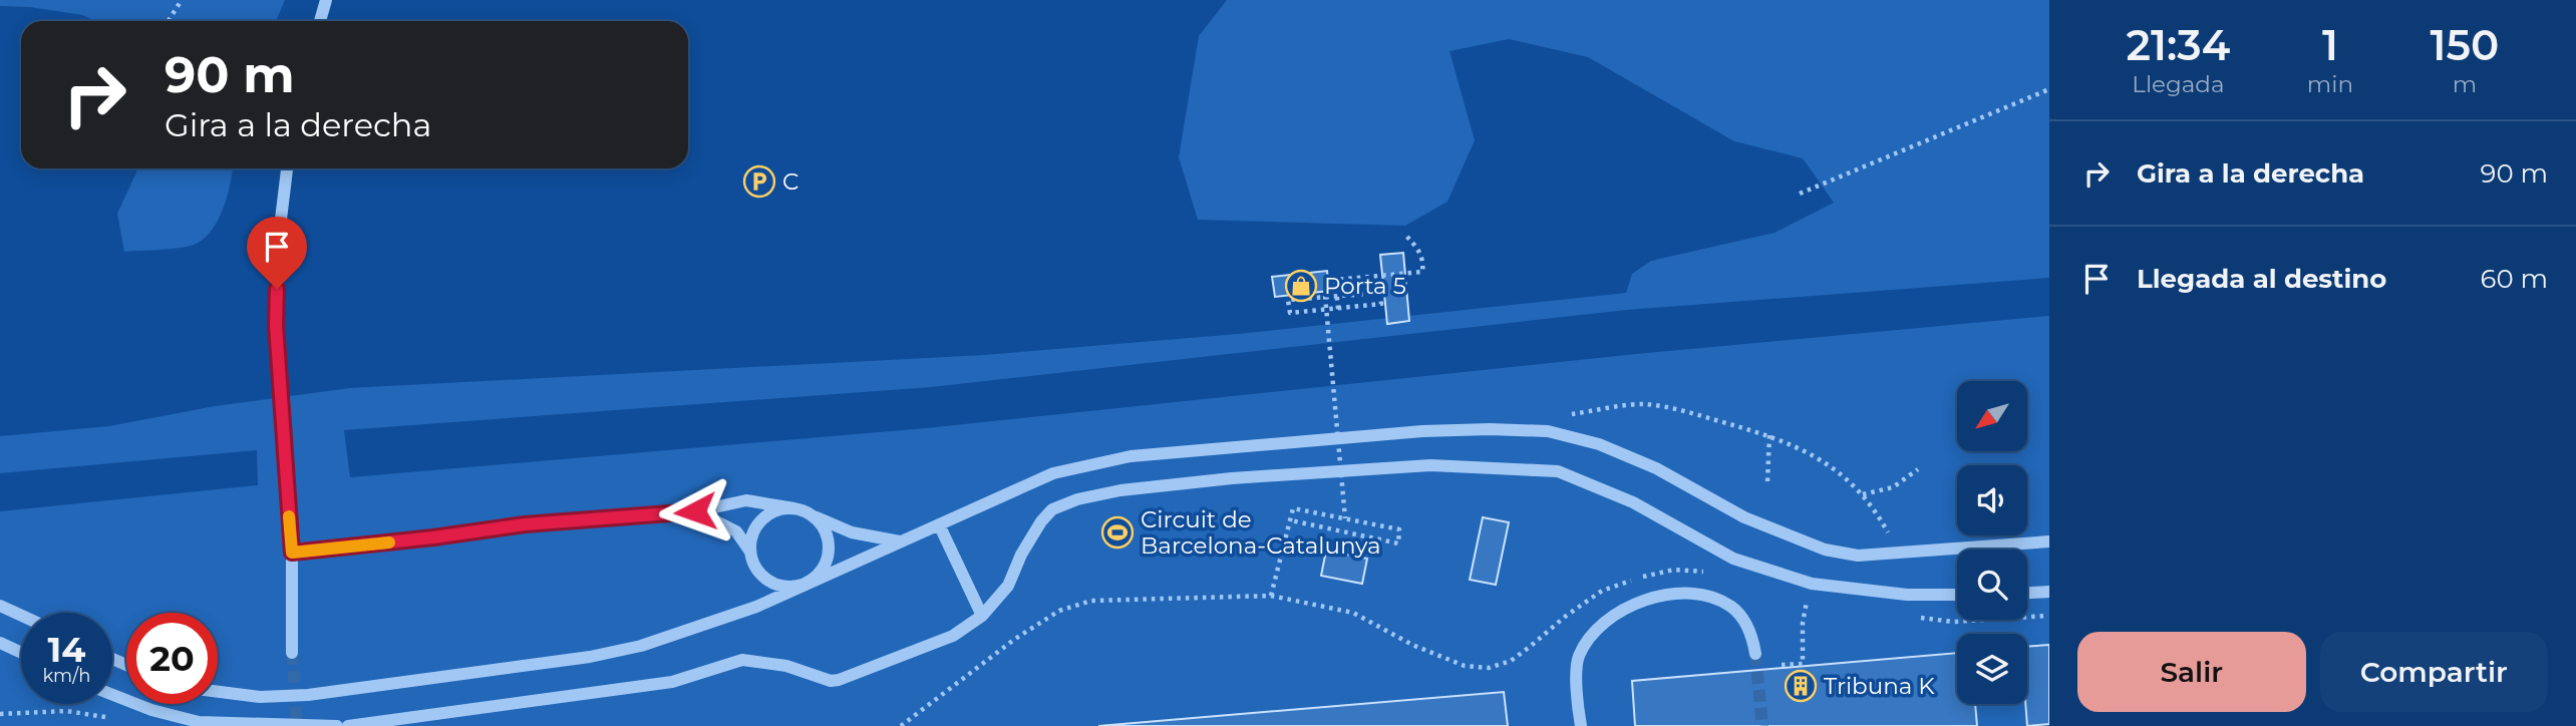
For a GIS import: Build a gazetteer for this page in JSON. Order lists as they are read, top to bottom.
{
  "places": {
    "parking": ["C"],
    "shop": ["Porta 5"],
    "sports": ["Circuit de Barcelona-Catalunya"],
    "building": ["Tribuna K"]
  },
  "north": "bottom left",
  "page": {
    "eta": [
      "21:34",
      "Llegada",
      "1",
      "min",
      "150",
      "m"
    ],
    "turn": ["90 m", "Gira a la derecha"],
    "list": [
      {
        "name": "Gira a la derecha",
        "value": "90 m"
      },
      {
        "name": "Llegada al destino",
        "value": "60 m"
      }
    ],
    "speed": "14 km/h",
    "limit": "20",
    "buttons": ["Salir", "Compartir"]
  }
}
